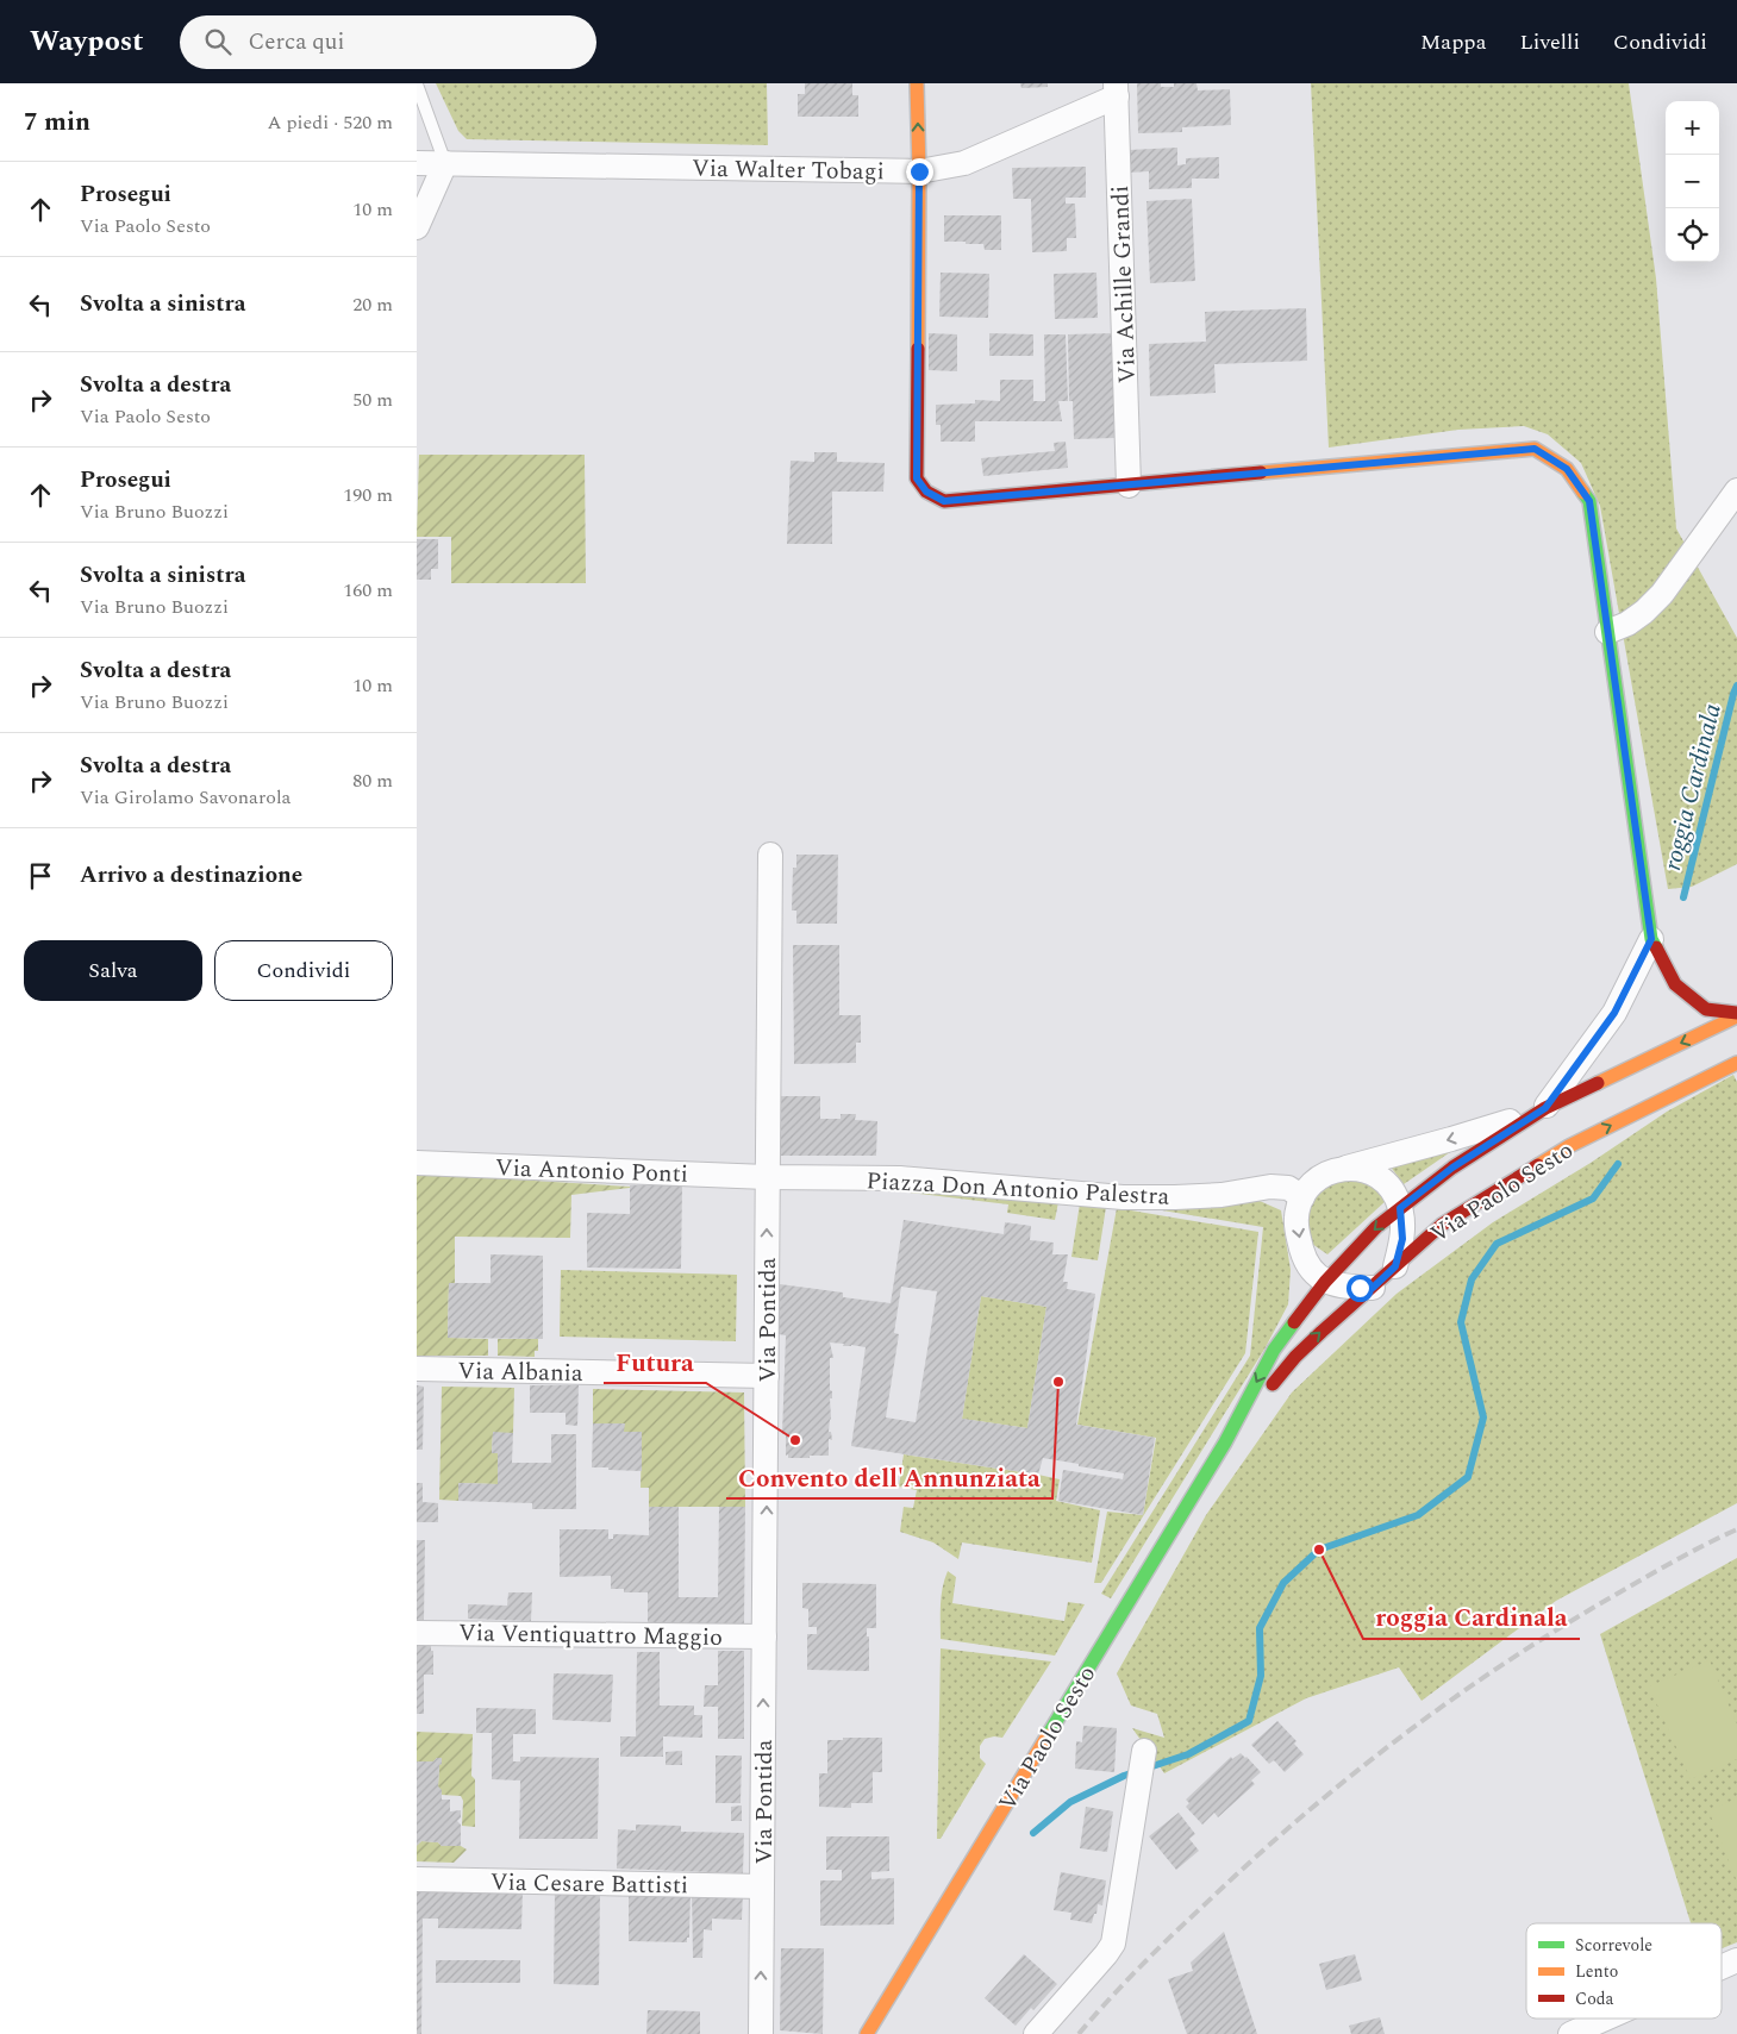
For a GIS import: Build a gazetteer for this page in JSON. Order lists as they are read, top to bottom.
{
  "streets": {
    "street": [
      "Via Walter Tobagi",
      "Via Achille Grandi",
      "Via Antonio Ponti",
      "Piazza Don Antonio Palestra",
      "Via Paolo Sesto",
      "Via Pontida",
      "Via Albania",
      "Via Ventiquattro Maggio",
      "Via Cesare Battisti"
    ]
  },
  "crossings": [
    ["Via Walter Tobagi", "Via Achille Grandi"],
    ["Via Antonio Ponti", "Piazza Don Antonio Palestra"],
    ["Via Antonio Ponti", "Via Pontida"],
    ["Piazza Don Antonio Palestra", "Via Paolo Sesto"],
    ["Piazza Don Antonio Palestra", "Via Pontida"],
    ["Via Pontida", "Via Albania"],
    ["Via Pontida", "Via Ventiquattro Maggio"],
    ["Via Pontida", "Via Cesare Battisti"]
  ],
  "one_way": ["Via Pontida"],
  "water": ["roggia Cardinala"],
  "places": ["Convento dell'Annunziata", "Futura", "roggia Cardinala"],
  "legend": ["Scorrevole", "Lento", "Coda"],
  "page": {
    "header": "Waypost",
    "search": "Cerca qui",
    "nav": ["Mappa", "Livelli", "Condividi"],
    "heading": ["7 min", "A piedi · 520 m"],
    "map_buttons": ["+", "−"],
    "list": [
      ["Prosegui", "Via Paolo Sesto", "10 m"],
      ["Svolta a sinistra", "20 m"],
      ["Svolta a destra", "Via Paolo Sesto", "50 m"],
      ["Prosegui", "Via Bruno Buozzi", "190 m"],
      ["Svolta a sinistra", "Via Bruno Buozzi", "160 m"],
      ["Svolta a destra", "Via Bruno Buozzi", "10 m"],
      ["Svolta a destra", "Via Girolamo Savonarola", "80 m"],
      "Arrivo a destinazione"
    ],
    "buttons": ["Salva", "Condividi"]
  }
}
